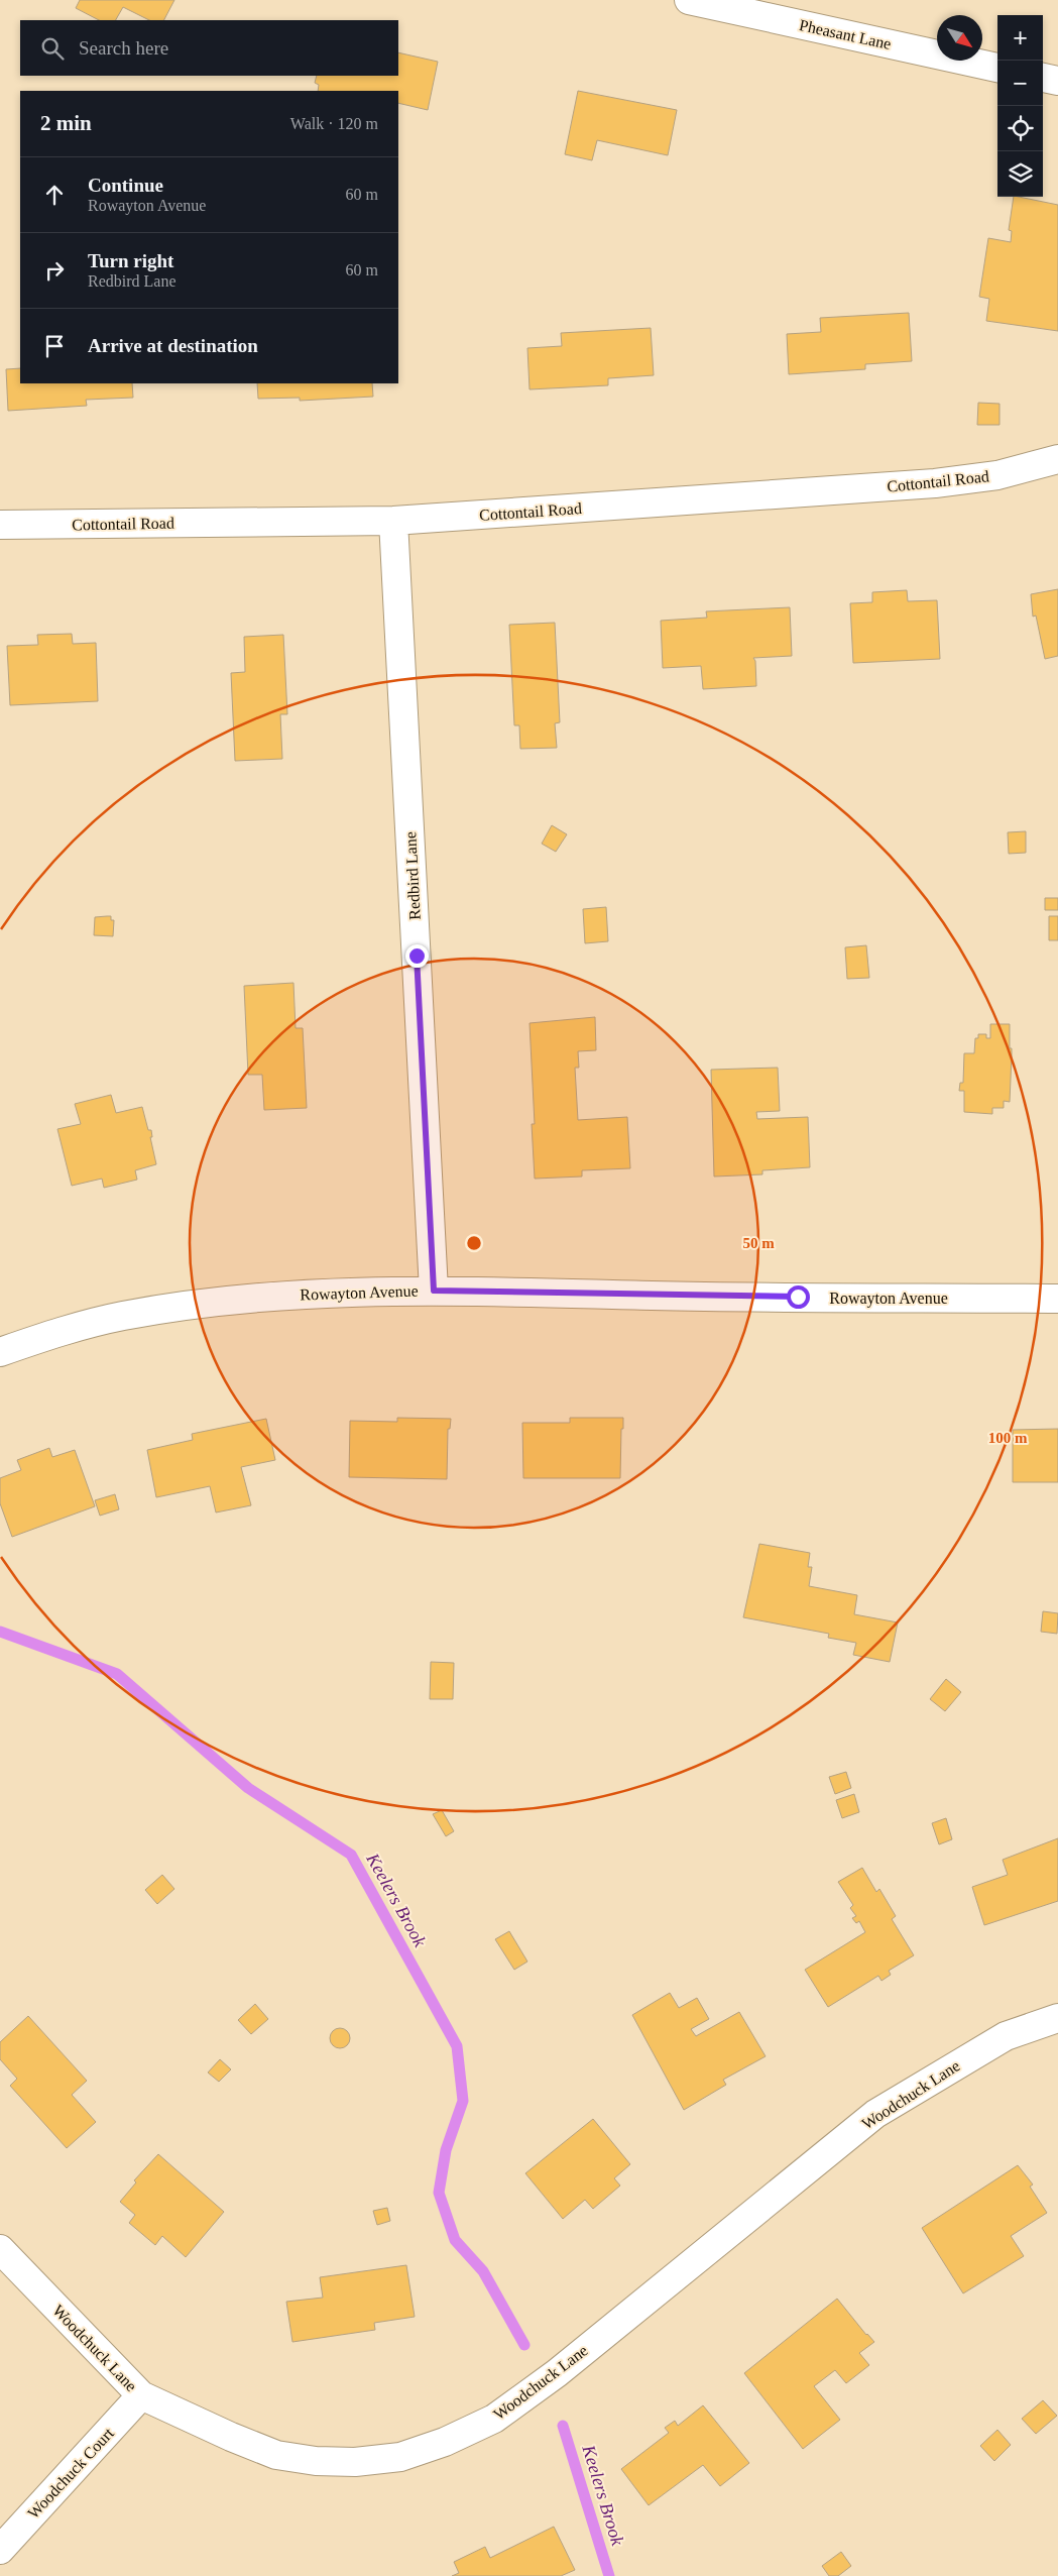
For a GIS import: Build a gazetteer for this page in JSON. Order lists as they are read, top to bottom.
{
  "streets": {
    "street": [
      "Pheasant Lane",
      "Cottontail Road",
      "Redbird Lane",
      "Rowayton Avenue",
      "Woodchuck Lane",
      "Woodchuck Court"
    ]
  },
  "crossings": [
    ["Cottontail Road", "Redbird Lane"],
    ["Redbird Lane", "Rowayton Avenue"],
    ["Woodchuck Lane", "Woodchuck Court"]
  ],
  "water": ["Keelers Brook"],
  "north": "bottom right",
  "page": {
    "map_buttons": ["+", "−"],
    "search": "Search here",
    "heading": ["2 min", "Walk · 120 m"],
    "list": [
      ["Continue", "Rowayton Avenue", "60 m"],
      ["Turn right", "Redbird Lane", "60 m"],
      "Arrive at destination"
    ]
  },
  "rings": ["50 m", "100 m"]
}
